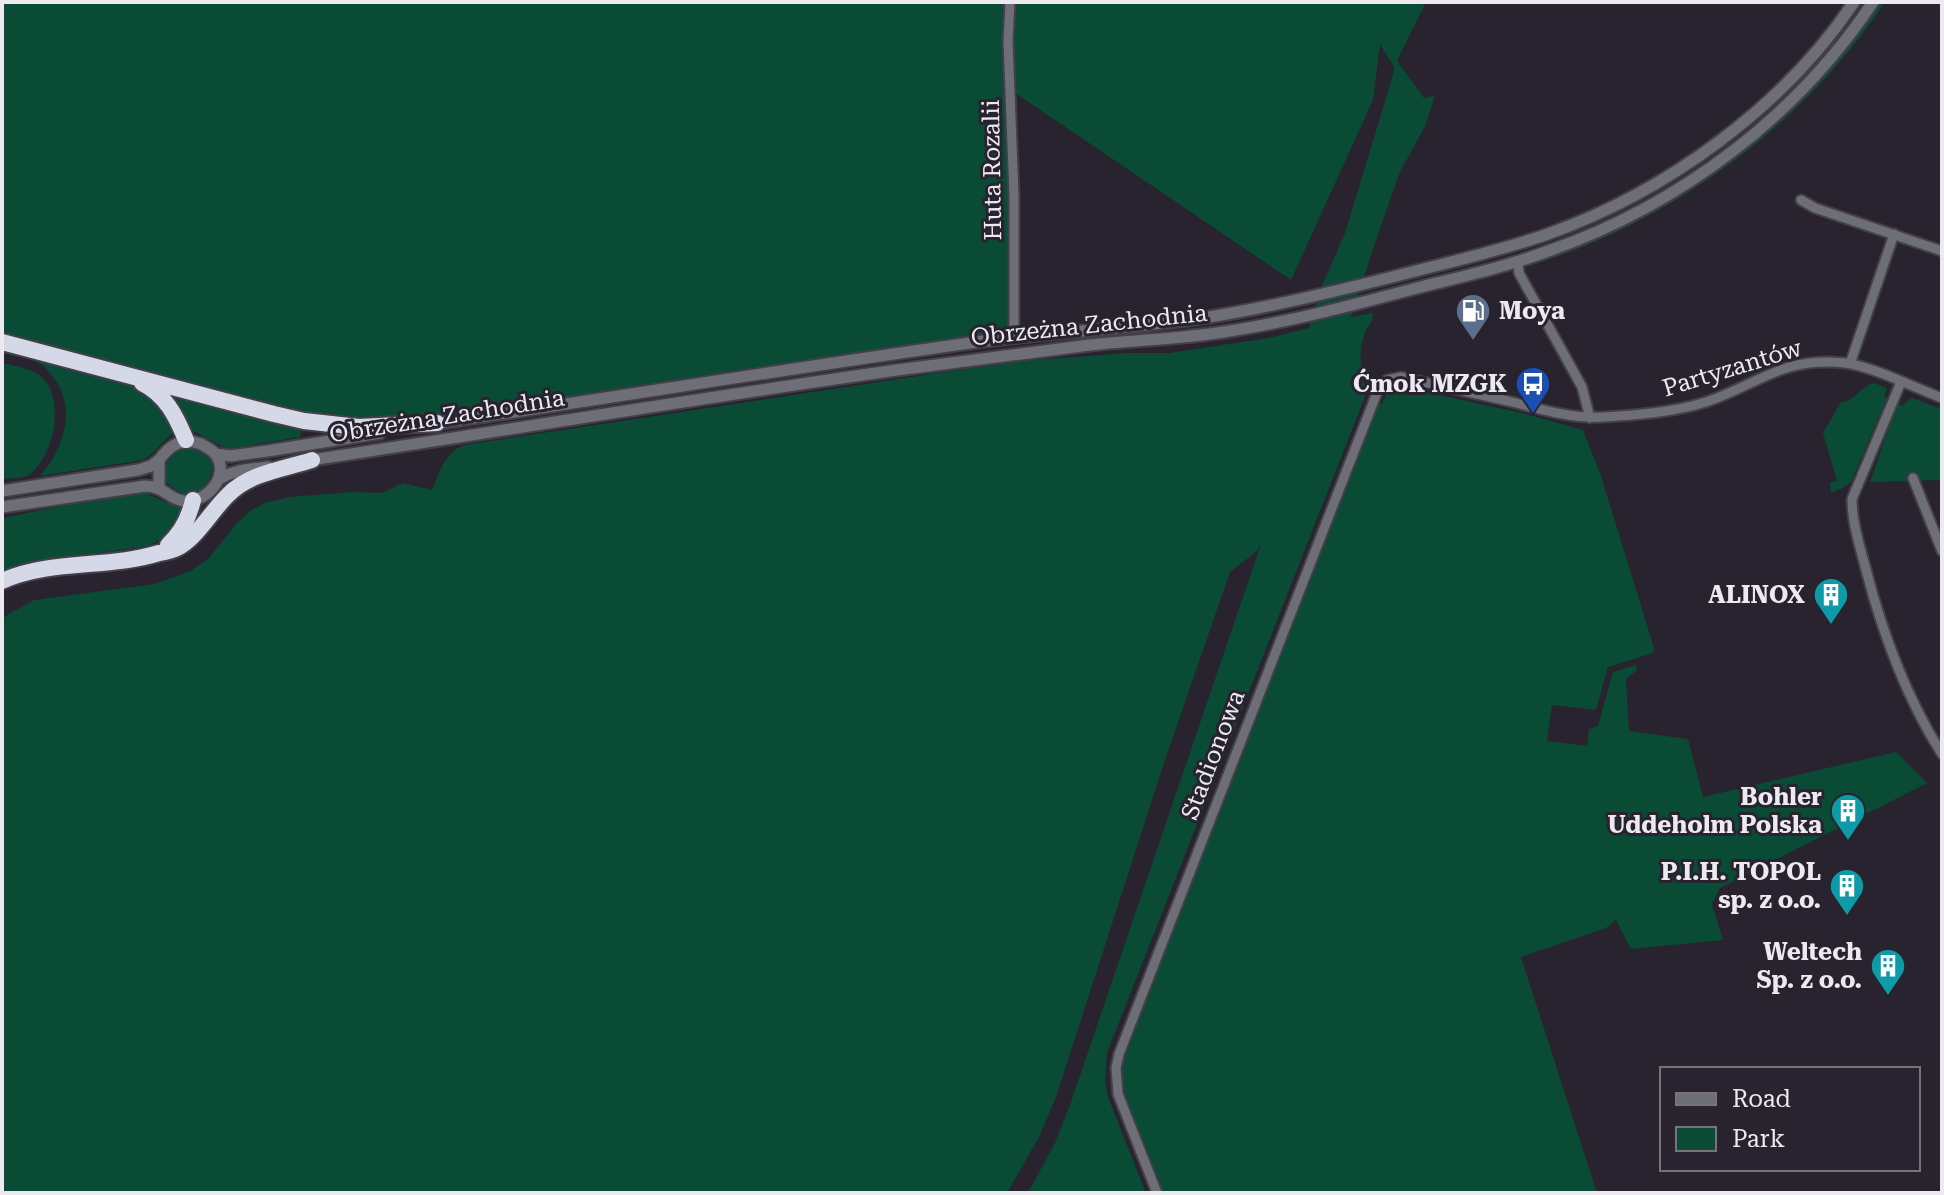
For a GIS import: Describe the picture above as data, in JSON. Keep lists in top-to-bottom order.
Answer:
{
  "streets": {
    "street": [
      "Huta Rozalii",
      "Obrzeżna Zachodnia",
      "Partyzantów",
      "Stadionowa"
    ]
  },
  "crossings": [
    ["Huta Rozalii", "Obrzeżna Zachodnia"],
    ["Partyzantów", "Stadionowa"]
  ],
  "places": {
    "fuel station": ["Moya"],
    "bus stop": ["Ćmok MZGK"],
    "building": [
      "ALINOX",
      "Bohler Uddeholm Polska",
      "P.I.H. TOPOL sp. z o.o.",
      "Weltech Sp. z o.o."
    ]
  },
  "legend": ["Road", "Park"]
}
